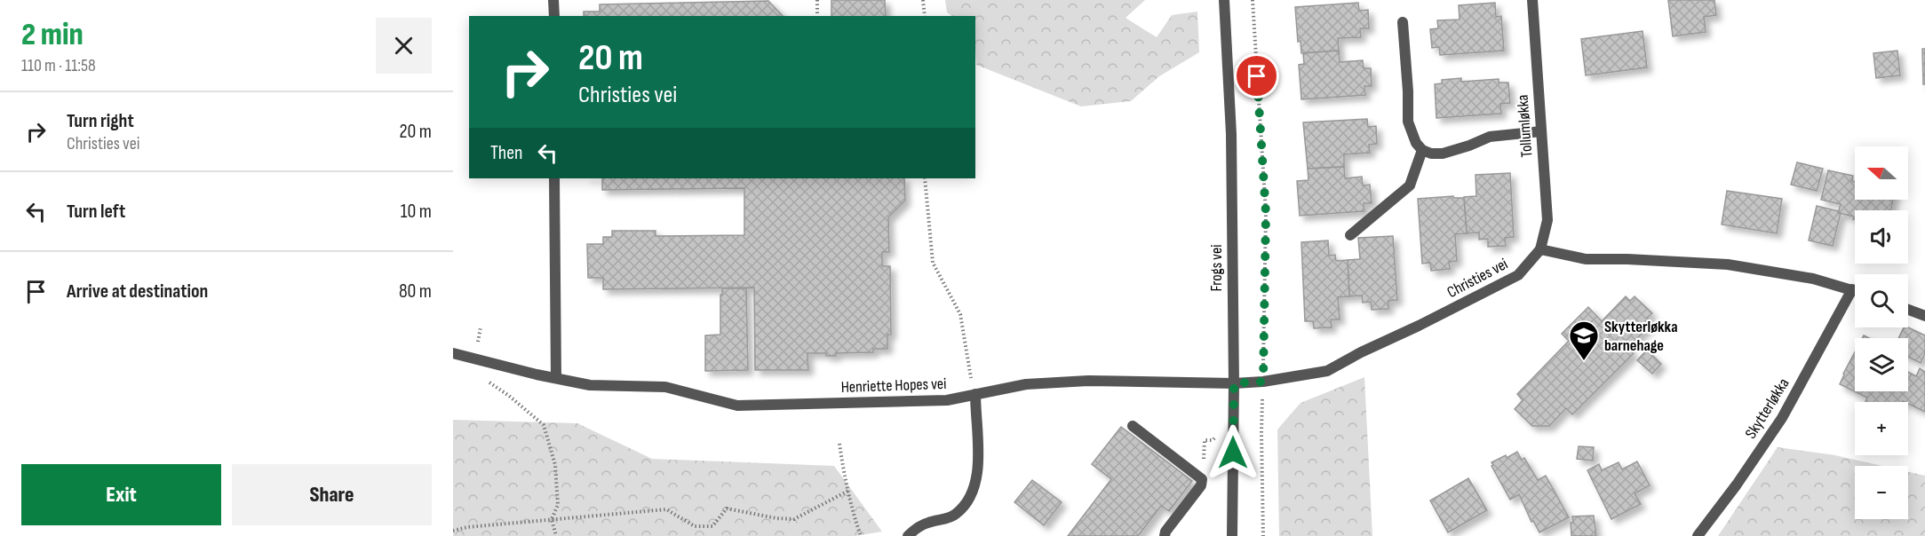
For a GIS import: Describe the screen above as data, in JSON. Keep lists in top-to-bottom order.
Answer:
{
  "streets": {
    "street": [
      "Tollumløkka",
      "Frogs vei",
      "Christies vei",
      "Henriette Hopes vei",
      "Skytterløkka"
    ]
  },
  "crossings": [
    ["Tollumløkka", "Christies vei"],
    ["Frogs vei", "Christies vei"],
    ["Frogs vei", "Henriette Hopes vei"],
    ["Christies vei", "Henriette Hopes vei"]
  ],
  "places": {
    "school or university": ["Skytterløkka barnehage"]
  },
  "north": "left",
  "page": {
    "heading": ["2 min", "110 m · 11:58"],
    "turn": ["20 m", "Christies vei"],
    "list": [
      {
        "name": "Turn right",
        "note": "Christies vei",
        "value": "20 m"
      },
      {
        "name": "Turn left",
        "value": "10 m"
      },
      {
        "name": "Arrive at destination",
        "value": "80 m"
      }
    ],
    "then": "Then",
    "map_buttons": ["+", "−"],
    "buttons": ["Exit", "Share"]
  }
}
